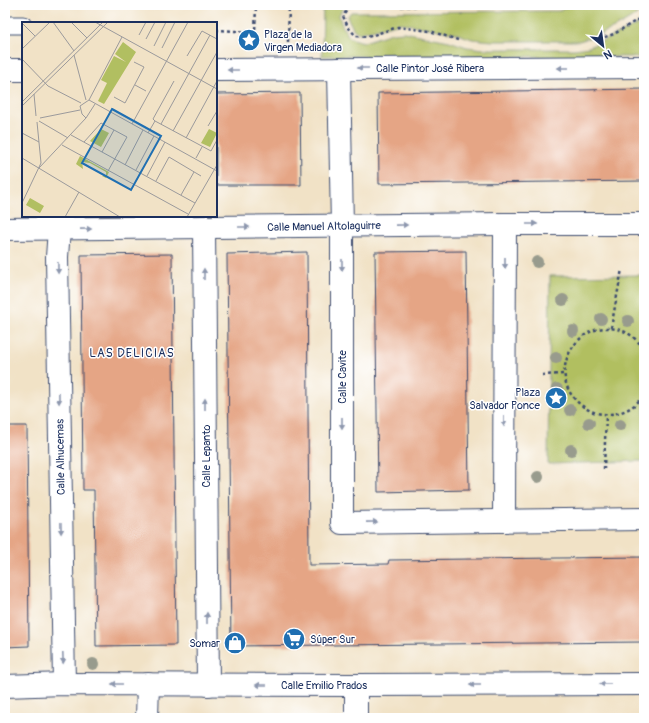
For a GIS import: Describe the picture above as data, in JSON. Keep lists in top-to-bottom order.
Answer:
{
  "streets": {
    "street": [
      "Calle Pintor José Ribera",
      "Calle Manuel Altolaguirre",
      "Calle Cavite",
      "Calle Lepanto",
      "Calle Alhucemas",
      "Calle Emilio Prados"
    ]
  },
  "crossings": [
    ["Calle Pintor José Ribera", "Calle Cavite"],
    ["Calle Manuel Altolaguirre", "Calle Cavite"],
    ["Calle Manuel Altolaguirre", "Calle Lepanto"],
    ["Calle Manuel Altolaguirre", "Calle Alhucemas"],
    ["Calle Lepanto", "Calle Emilio Prados"],
    ["Calle Alhucemas", "Calle Emilio Prados"]
  ],
  "one_way": [
    "Calle Pintor José Ribera",
    "Calle Manuel Altolaguirre",
    "Calle Lepanto",
    "Calle Alhucemas",
    "Calle Emilio Prados"
  ],
  "districts": ["LAS DELICIAS"],
  "places": {
    "place": ["Plaza de la Virgen Mediadora", "Plaza Salvador Ponce"],
    "supermarket": ["Súper Sur"],
    "shop": ["Somar"]
  },
  "north": "bottom right"
}
